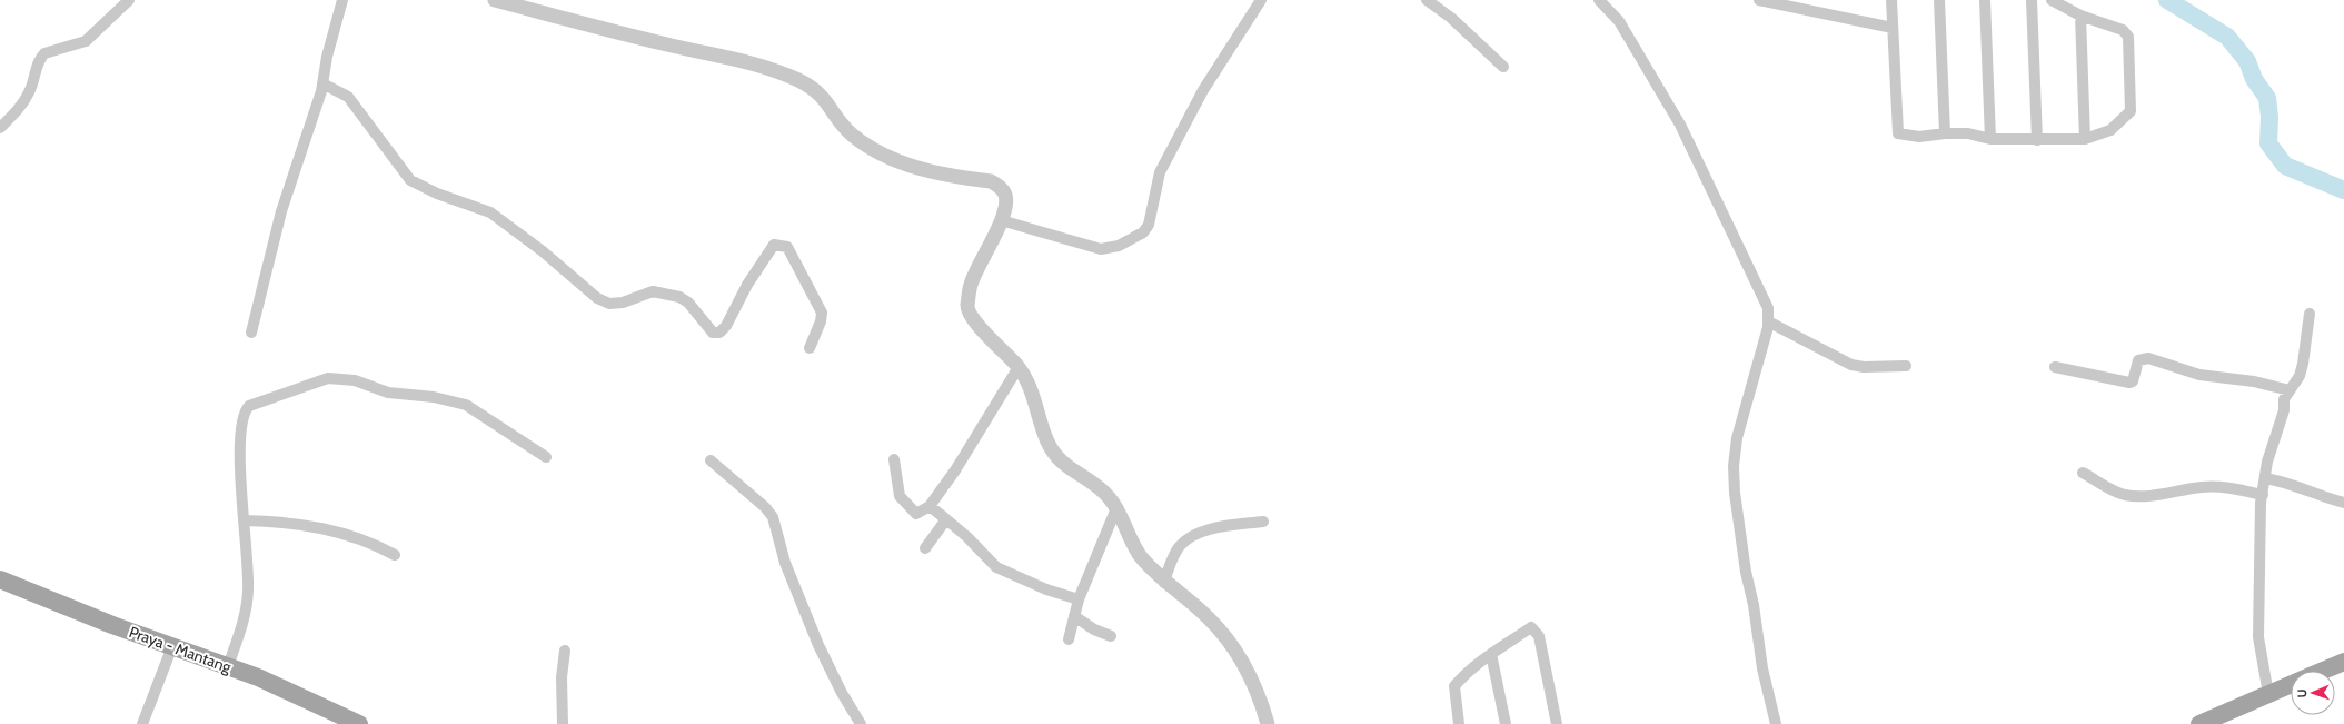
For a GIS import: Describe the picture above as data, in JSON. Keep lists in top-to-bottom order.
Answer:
{
  "streets": {
    "main road": ["Praya - Mantang"]
  },
  "north": "left"
}
